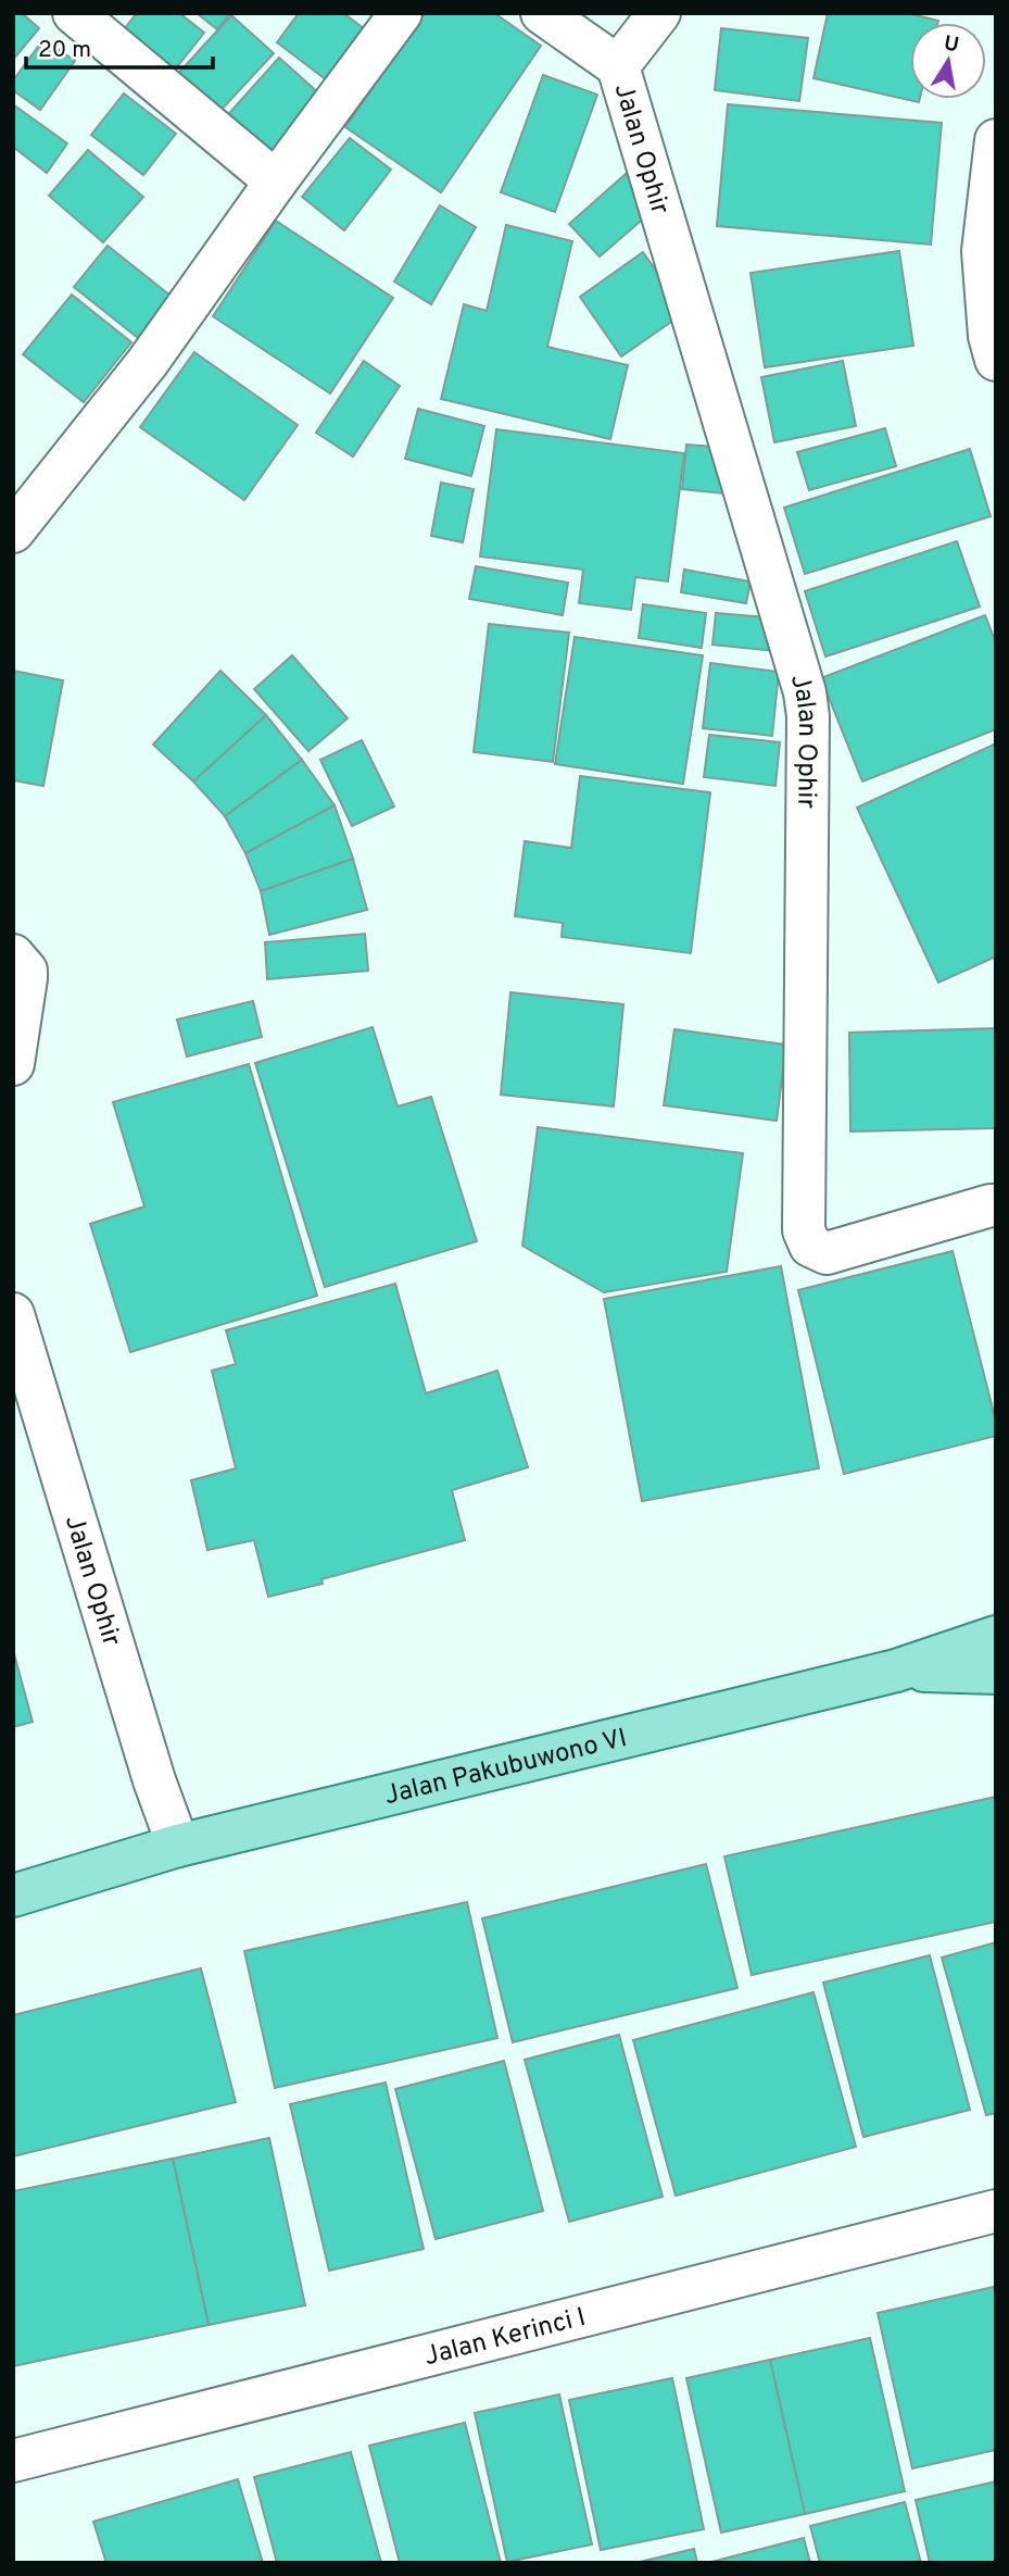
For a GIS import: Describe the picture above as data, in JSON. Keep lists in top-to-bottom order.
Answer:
{
  "streets": {
    "main road": ["Jalan Pakubuwono VI"],
    "street": ["Jalan Ophir", "Jalan Kerinci I"]
  },
  "crossings": [
    ["Jalan Ophir", "Jalan Pakubuwono VI"]
  ],
  "scale_bar": "20 m",
  "north": "top"
}
